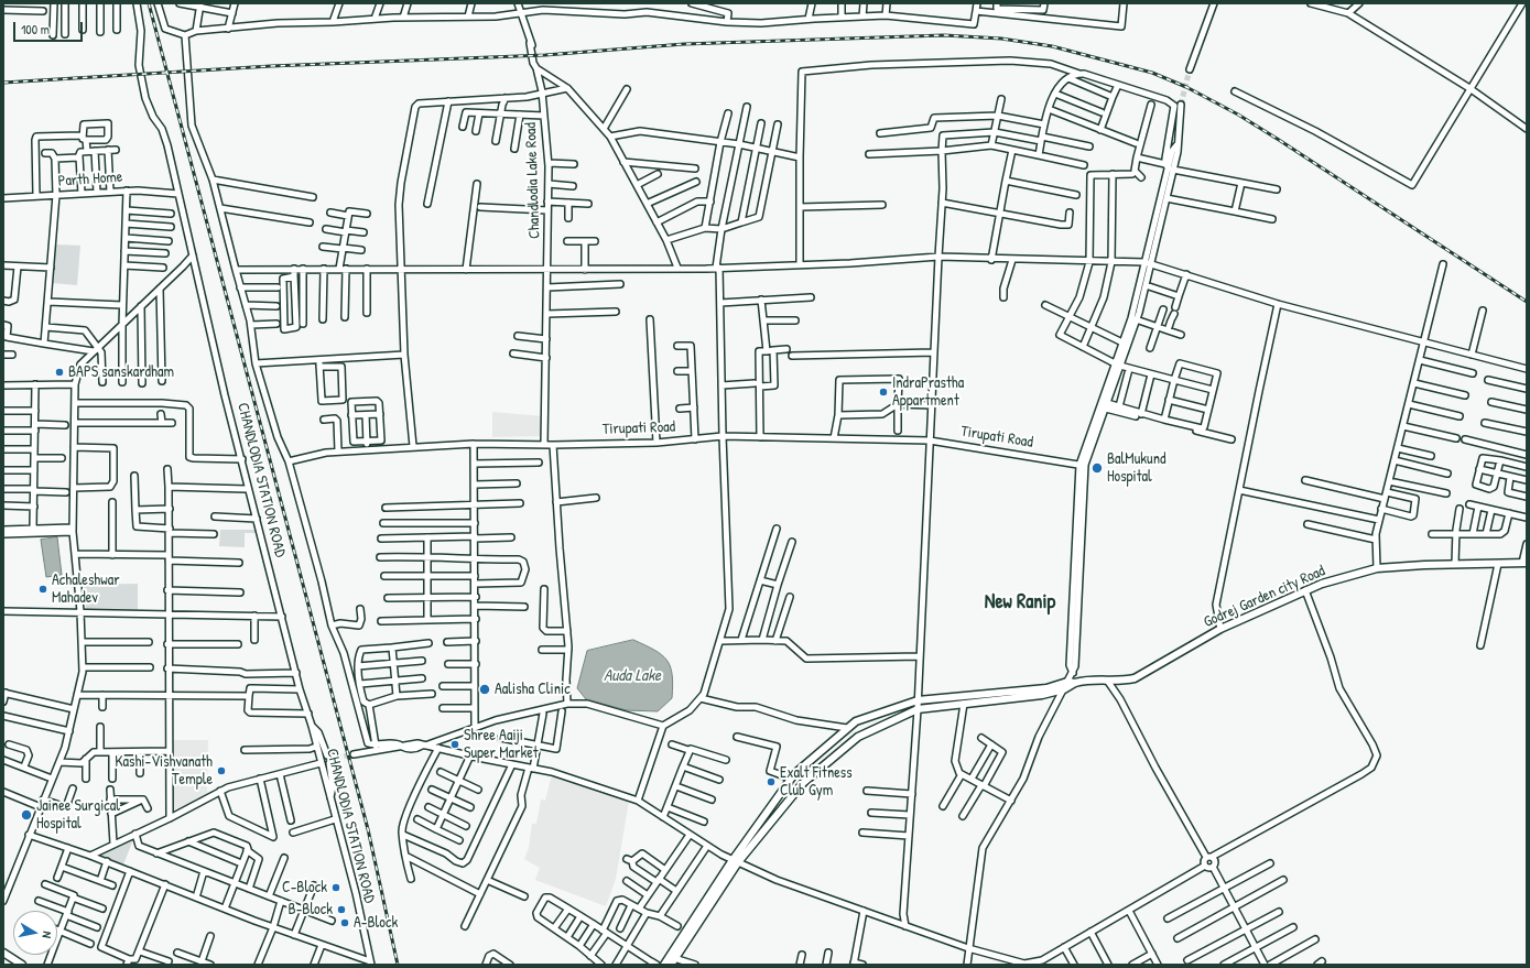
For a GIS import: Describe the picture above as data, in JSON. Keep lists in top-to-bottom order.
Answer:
{
  "streets": {
    "main road": ["Godrej Garden city Road"],
    "street": [
      "Parth Home",
      "Chandlodia Lake Road",
      "Tirupati Road",
      "CHANDLODIA STATION ROAD"
    ]
  },
  "crossings": [
    ["Parth Home", "CHANDLODIA STATION ROAD"],
    ["Chandlodia Lake Road", "Tirupati Road"]
  ],
  "districts": ["New Ranip"],
  "water": ["Auda Lake"],
  "places": [
    "BAPS sanskardham",
    "IndraPrastha Appartment",
    "BalMukund Hospital",
    "Achaleshwar Mahadev",
    "Aalisha Clinic",
    "Shree Aaiji Super Market",
    "Kashi-Vishvanath Temple",
    "Exalt Fitness Club Gym",
    "Jainee Surgical Hospital",
    "C-Block",
    "B-Block",
    "A-Block"
  ],
  "scale_bar": "100 m",
  "north": "right"
}
